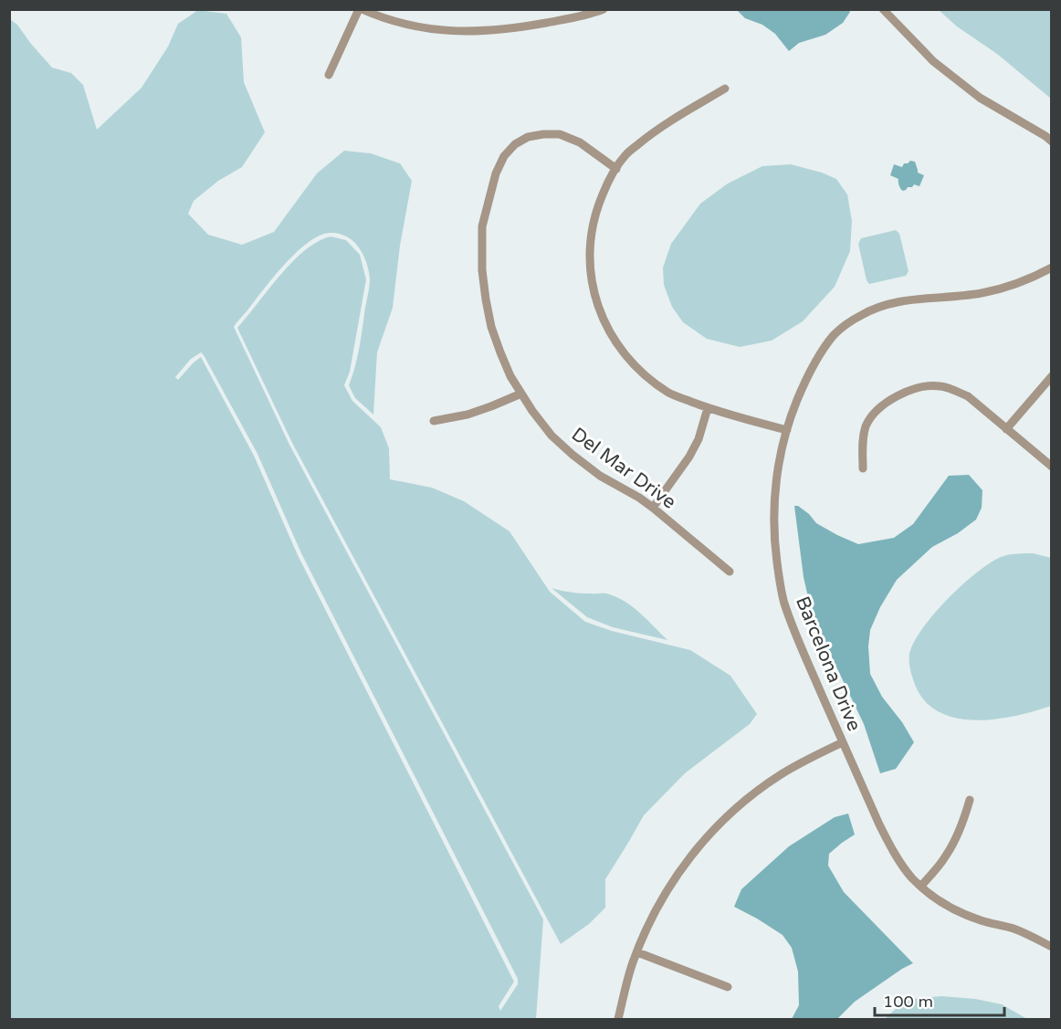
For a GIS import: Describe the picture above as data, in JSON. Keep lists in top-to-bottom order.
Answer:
{
  "streets": {
    "street": ["Del Mar Drive", "Barcelona Drive"]
  },
  "scale_bar": "100 m"
}
